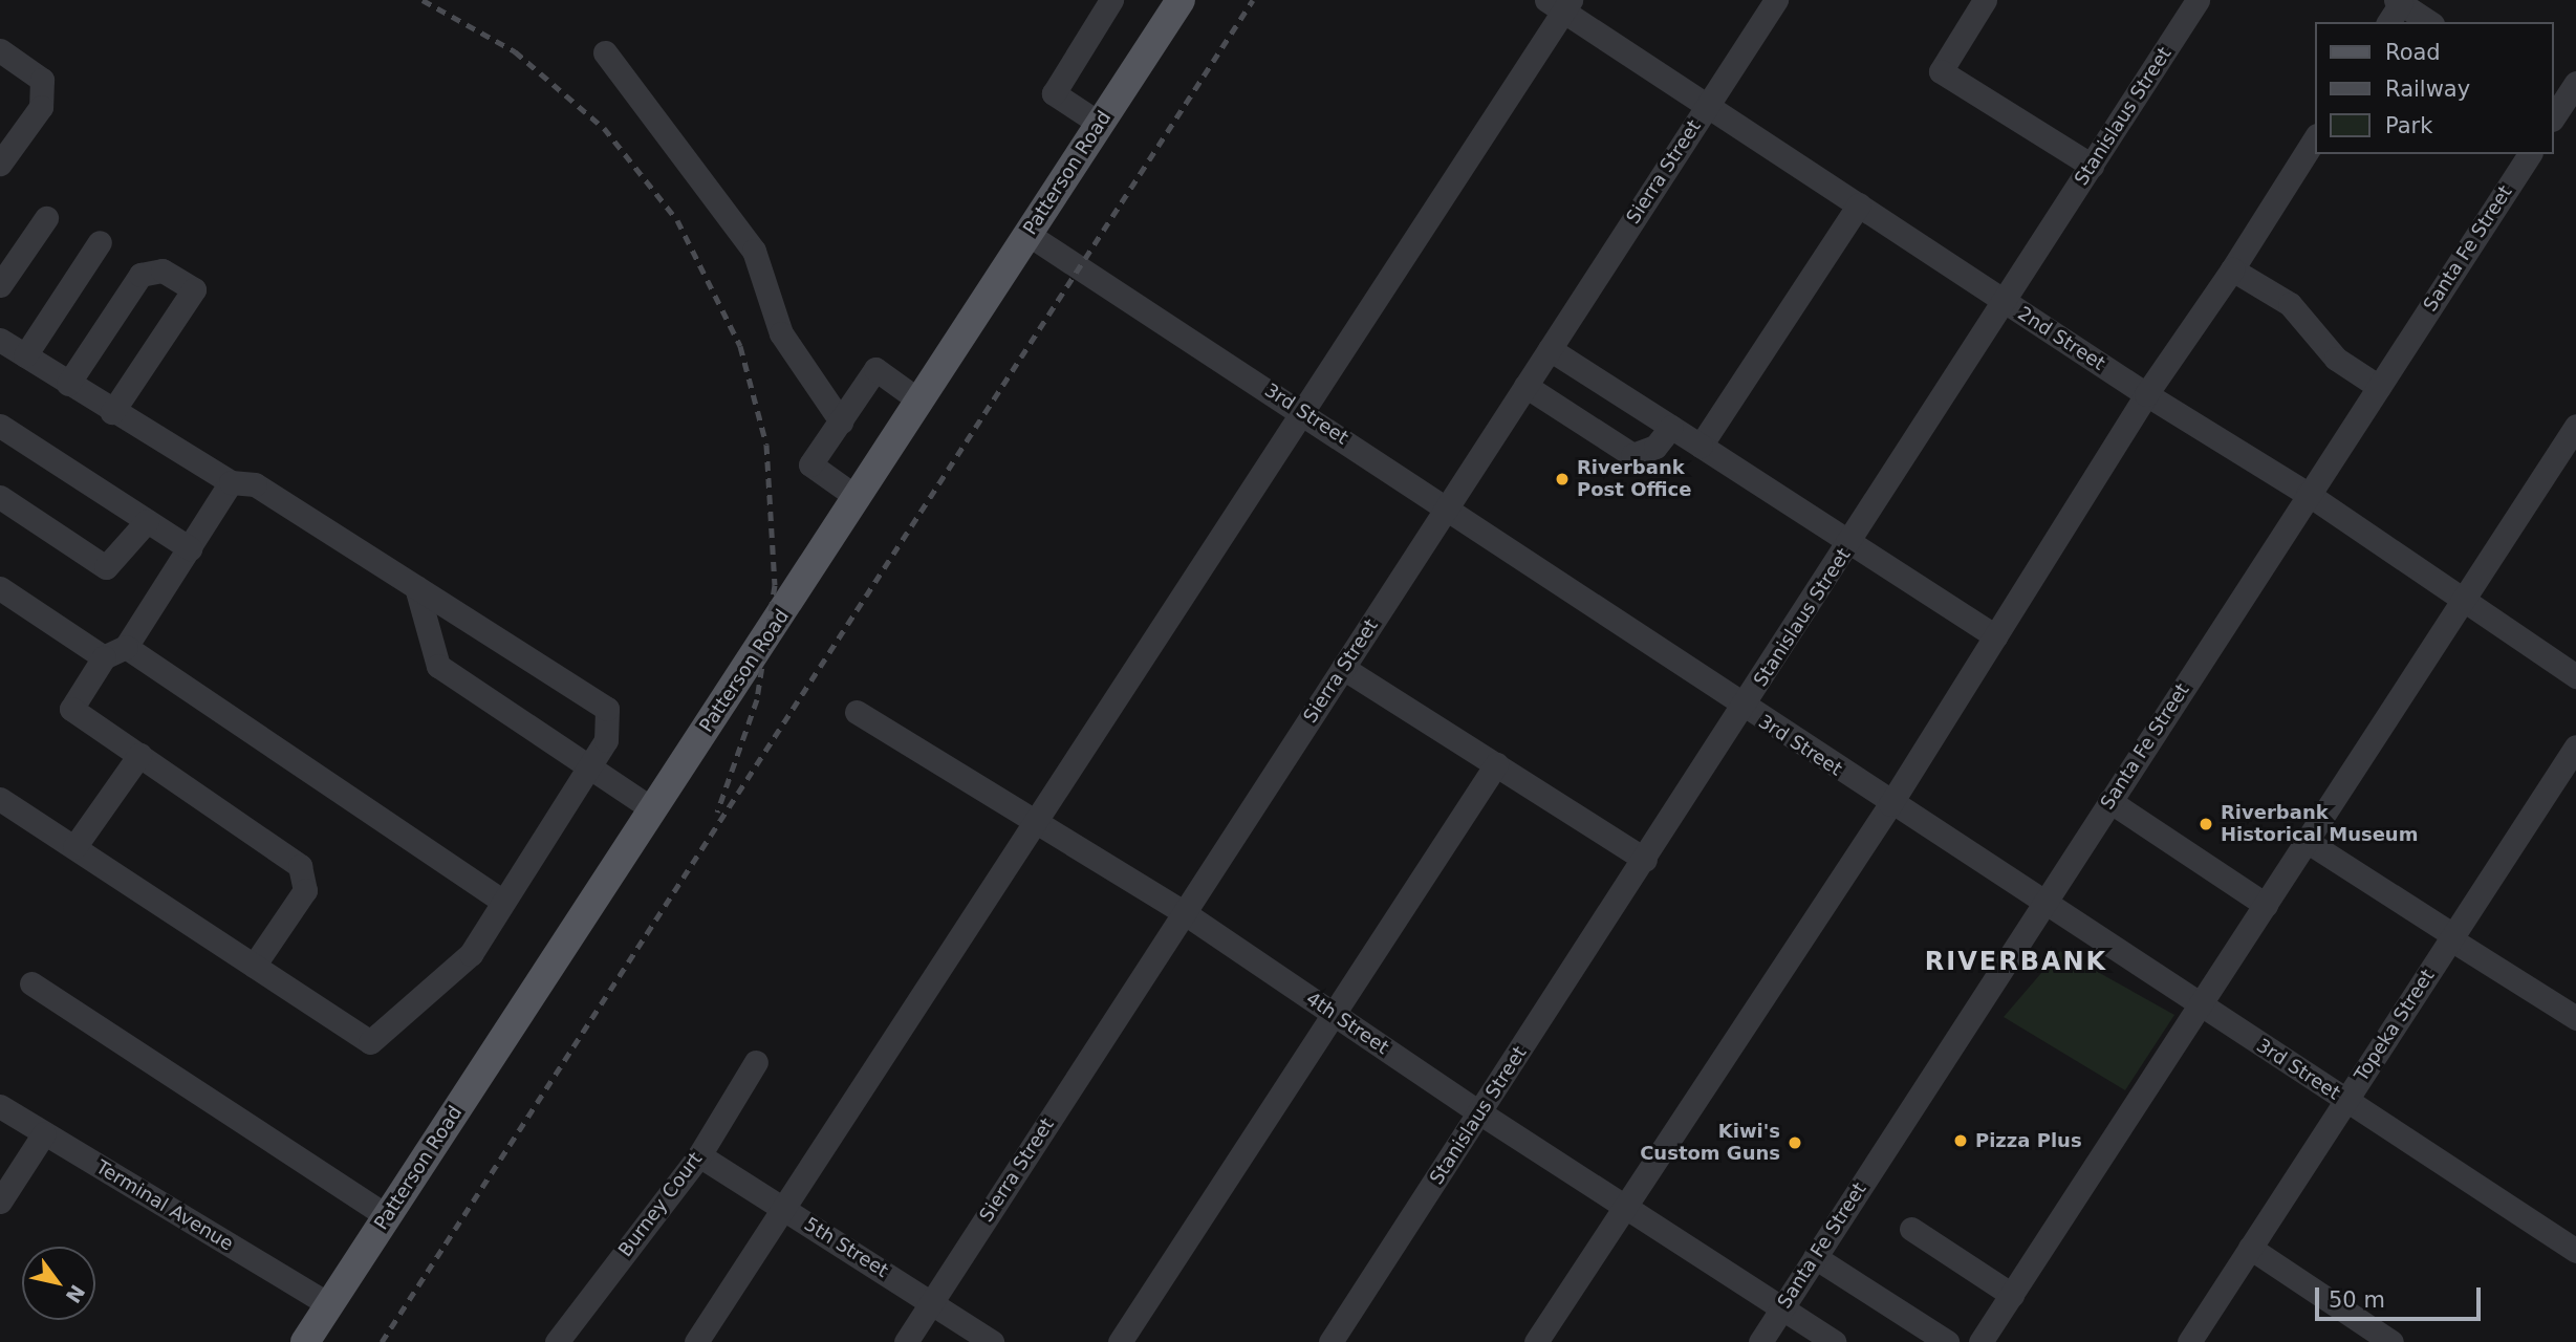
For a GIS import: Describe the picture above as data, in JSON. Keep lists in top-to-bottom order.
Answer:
{
  "streets": {
    "main road": ["Patterson Road"],
    "street": [
      "Stanislaus Street",
      "Sierra Street",
      "Santa Fe Street",
      "2nd Street",
      "3rd Street",
      "4th Street",
      "Topeka Street",
      "Burney Court",
      "Terminal Avenue",
      "5th Street"
    ]
  },
  "crossings": [
    ["Stanislaus Street", "2nd Street"],
    ["Stanislaus Street", "3rd Street"],
    ["Stanislaus Street", "4th Street"],
    ["Sierra Street", "2nd Street"],
    ["Sierra Street", "3rd Street"],
    ["Sierra Street", "4th Street"],
    ["Sierra Street", "5th Street"],
    ["Patterson Road", "3rd Street"],
    ["Patterson Road", "Terminal Avenue"],
    ["Santa Fe Street", "2nd Street"],
    ["Santa Fe Street", "3rd Street"],
    ["Santa Fe Street", "4th Street"],
    ["3rd Street", "Topeka Street"],
    ["Burney Court", "5th Street"]
  ],
  "districts": ["RIVERBANK"],
  "places": [
    "Riverbank Post Office",
    "Riverbank Historical Museum",
    "Pizza Plus",
    "Kiwi's Custom Guns"
  ],
  "legend": ["Road", "Railway", "Park"],
  "scale_bar": "50 m",
  "north": "bottom right"
}
